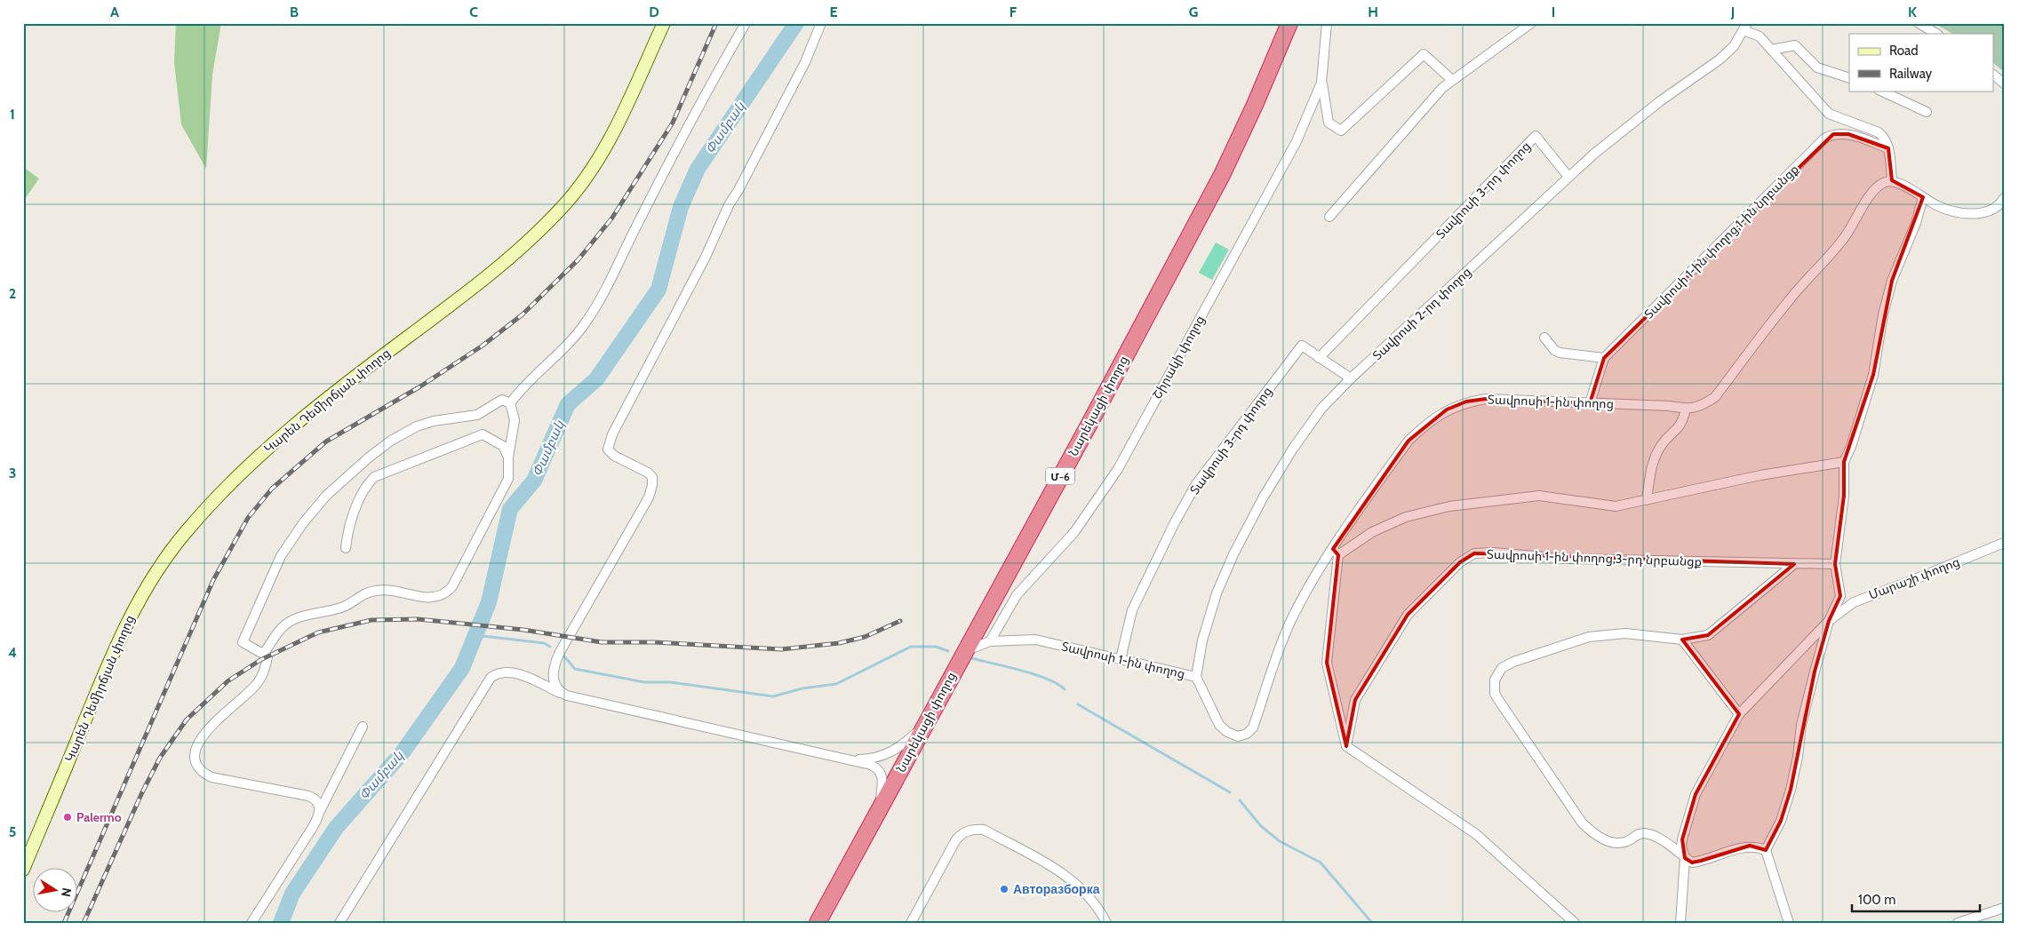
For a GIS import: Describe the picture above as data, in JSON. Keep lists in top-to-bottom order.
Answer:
{
  "streets": {
    "highway": ["Նարեկացի փողոց", "Մ-6"],
    "main road": ["Կարեն Դեմիրճյան փողոց"],
    "street": [
      "Տավրոսի 3-րդ փողոց",
      "Տավրոսի 1-ին փողոց,1-ին նրբանցք",
      "Տավրոսի 2-րդ փողոց",
      "Շիրակի փողոց",
      "Տավրոսի 1-ին փողոց",
      "Տավրոսի 1-ին փողոց,3-րդ նրբանցք",
      "Մարաշի փողոց"
    ]
  },
  "crossings": [
    ["Տավրոսի 3-րդ փողոց", "Տավրոսի 2-րդ փողոց"],
    ["Տավրոսի 3-րդ փողոց", "Տավրոսի 1-ին փողոց"],
    ["Տավրոսի 1-ին փողոց,1-ին նրբանցք", "Տավրոսի 1-ին փողոց"],
    ["Տավրոսի 2-րդ փողոց", "Տավրոսի 1-ին փողոց"],
    ["Շիրակի փողոց", "Տավրոսի 1-ին փողոց"]
  ],
  "water": ["Փամբակ"],
  "places": ["Palermo", "Авторазборка"],
  "legend": ["Road", "Railway"],
  "scale_bar": "100 m",
  "north": "right",
  "grid": {
    "columns": [
      "A",
      "B",
      "C",
      "D",
      "E",
      "F",
      "G",
      "H",
      "I",
      "J",
      "K"
    ],
    "rows": [
      "1",
      "2",
      "3",
      "4",
      "5"
    ]
  }
}
